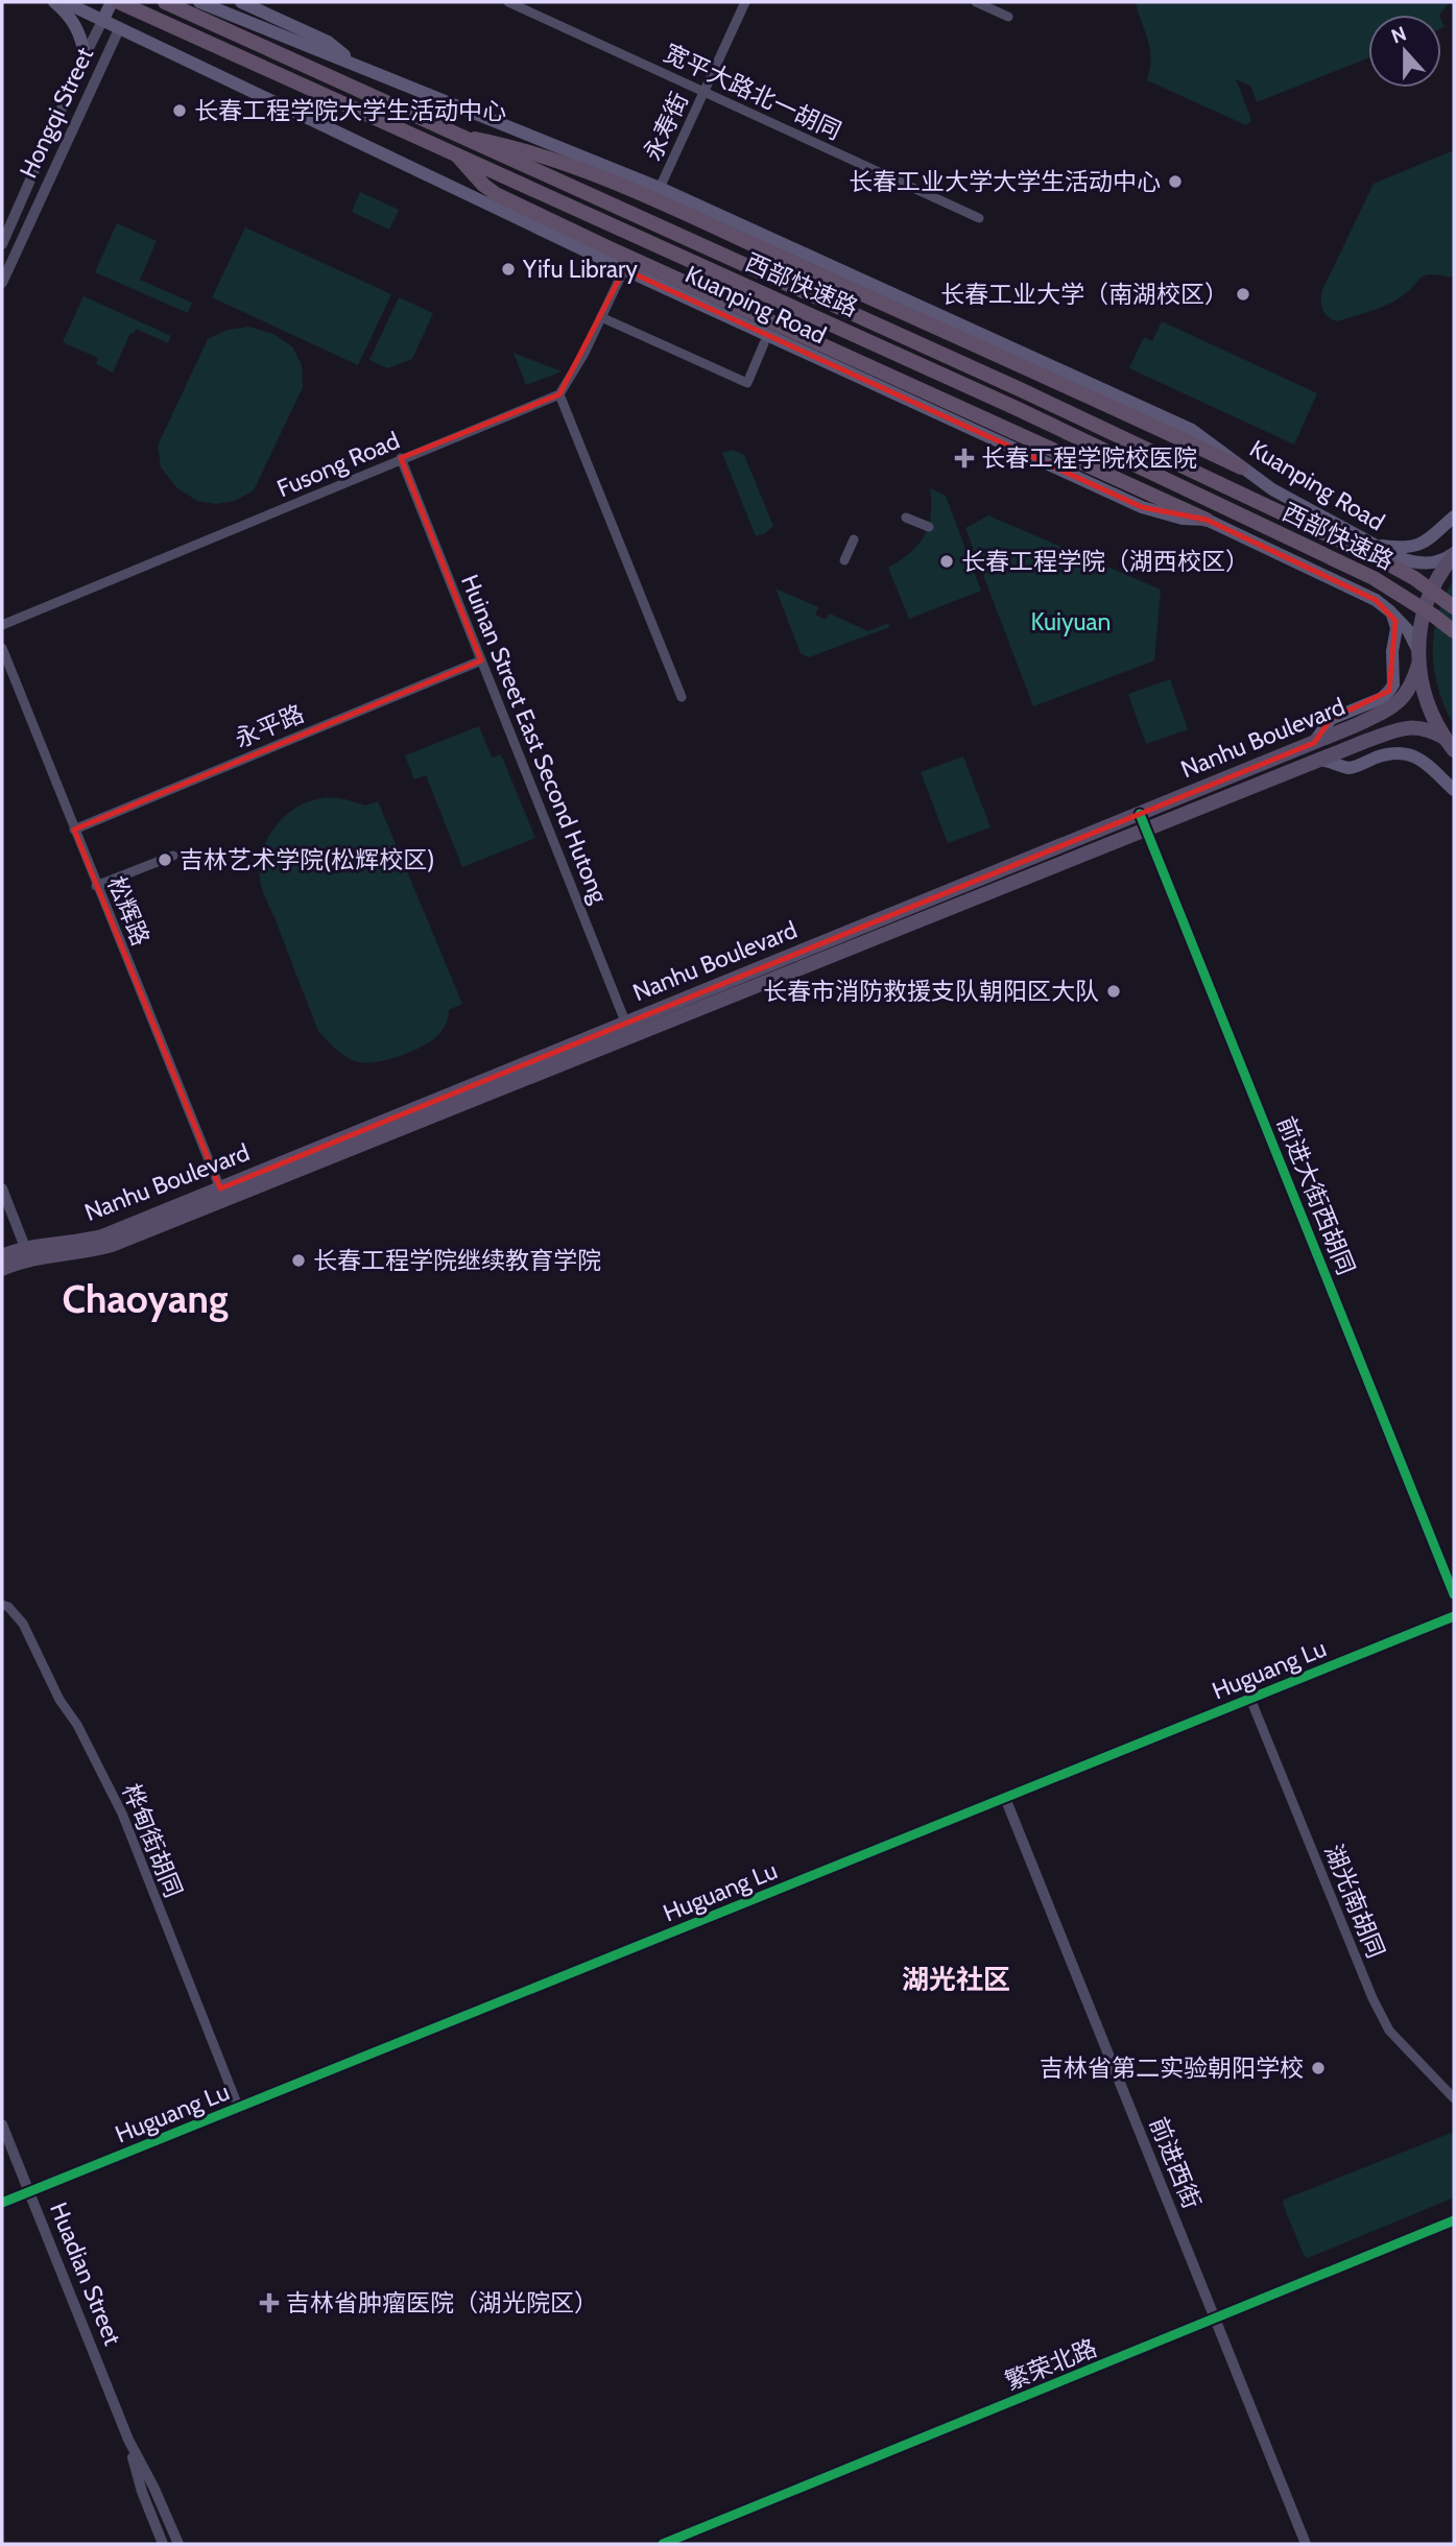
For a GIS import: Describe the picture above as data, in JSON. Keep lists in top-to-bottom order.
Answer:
{
  "streets": {
    "highway": ["西部快速路"],
    "main road": ["Hongqi Street", "Kuanping Road", "Nanhu Boulevard"],
    "street": [
      "宽平大路北一胡同",
      "永寿街",
      "Fusong Road",
      "永平路",
      "Huinan Street East Second Hutong",
      "松辉路",
      "前进大街西胡同",
      "Huguang Lu",
      "桦甸街胡同",
      "湖光南胡同",
      "前进西街",
      "Huadian Street",
      "繁荣北路"
    ]
  },
  "crossings": [
    ["宽平大路北一胡同", "永寿街"],
    ["Hongqi Street", "Kuanping Road"],
    ["永寿街", "Kuanping Road"],
    ["Kuanping Road", "Nanhu Boulevard"],
    ["Fusong Road", "Huinan Street East Second Hutong"],
    ["永平路", "Huinan Street East Second Hutong"],
    ["永平路", "松辉路"],
    ["Nanhu Boulevard", "Huinan Street East Second Hutong"],
    ["Nanhu Boulevard", "松辉路"],
    ["Nanhu Boulevard", "前进大街西胡同"],
    ["Huguang Lu", "桦甸街胡同"],
    ["Huguang Lu", "湖光南胡同"],
    ["Huguang Lu", "前进西街"],
    ["Huguang Lu", "Huadian Street"],
    ["前进西街", "繁荣北路"]
  ],
  "districts": ["Chaoyang", "湖光社区"],
  "parks": ["Kuiyuan"],
  "places": {
    "other": [
      "长春工程学院大学生活动中心",
      "长春工业大学大学生活动中心",
      "Yifu Library",
      "长春工业大学（南湖校区）",
      "长春工程学院（湖西校区）",
      "吉林艺术学院(松辉校区)",
      "长春市消防救援支队朝阳区大队",
      "长春工程学院继续教育学院",
      "吉林省第二实验朝阳学校"
    ],
    "health": ["长春工程学院校医院", "吉林省肿瘤医院（湖光院区）"]
  },
  "north": "top"
}
